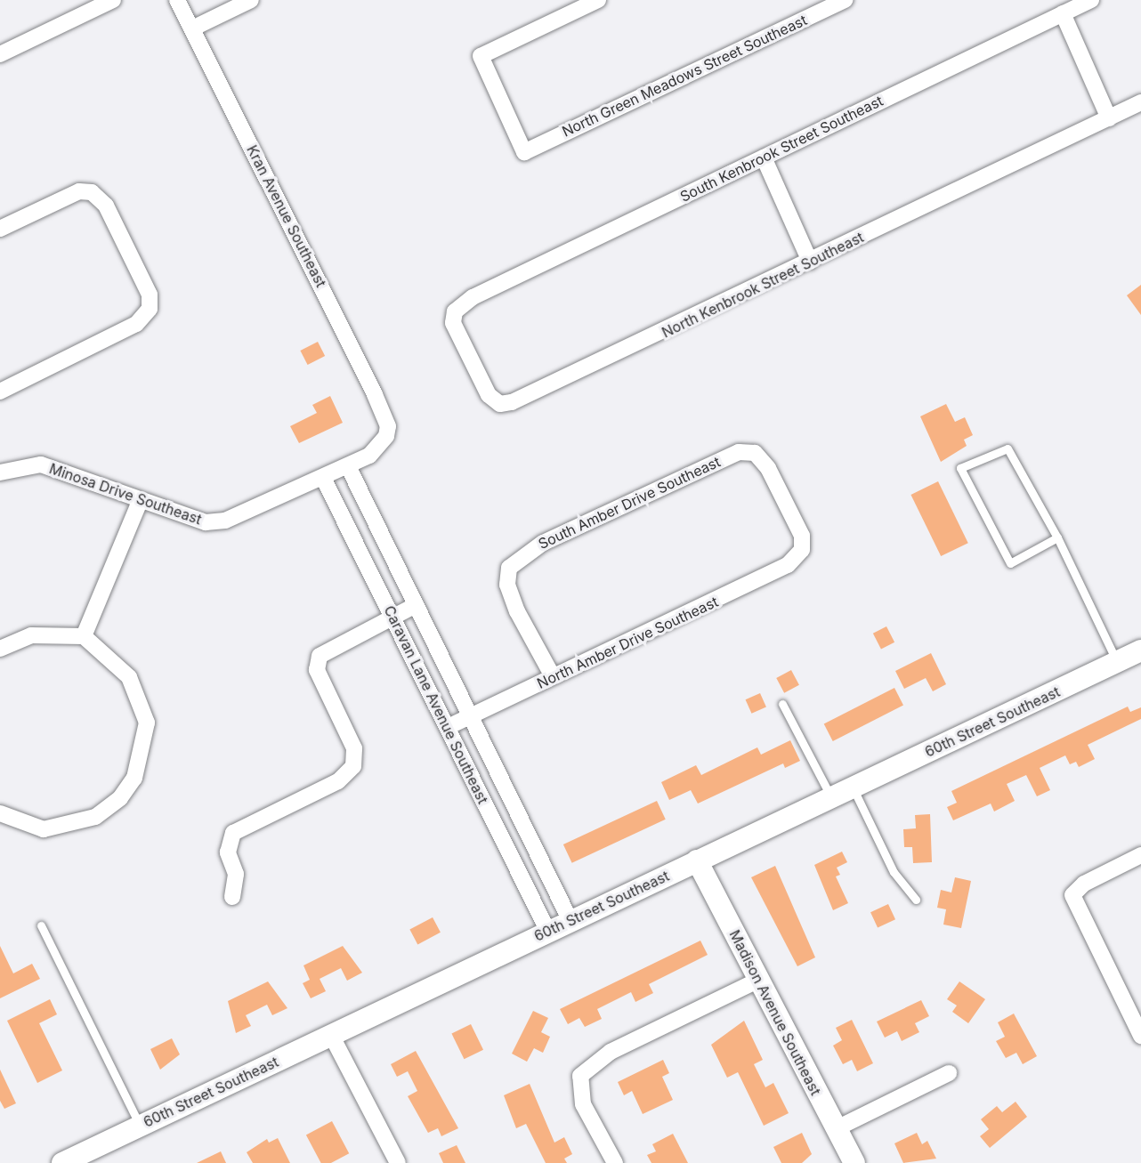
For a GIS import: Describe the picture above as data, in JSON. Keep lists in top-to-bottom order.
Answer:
{
  "streets": {
    "main road": ["60th Street Southeast", "Madison Avenue Southeast"],
    "street": [
      "North Green Meadows Street Southeast",
      "South Kenbrook Street Southeast",
      "Kran Avenue Southeast",
      "North Kenbrook Street Southeast",
      "Minosa Drive Southeast",
      "South Amber Drive Southeast",
      "North Amber Drive Southeast",
      "Caravan Lane Avenue Southeast"
    ]
  },
  "crossings": [
    ["South Kenbrook Street Southeast", "North Kenbrook Street Southeast"],
    ["Kran Avenue Southeast", "Minosa Drive Southeast"],
    ["Minosa Drive Southeast", "Caravan Lane Avenue Southeast"],
    ["South Amber Drive Southeast", "North Amber Drive Southeast"],
    ["North Amber Drive Southeast", "Caravan Lane Avenue Southeast"],
    ["Caravan Lane Avenue Southeast", "60th Street Southeast"],
    ["60th Street Southeast", "Madison Avenue Southeast"]
  ]
}
